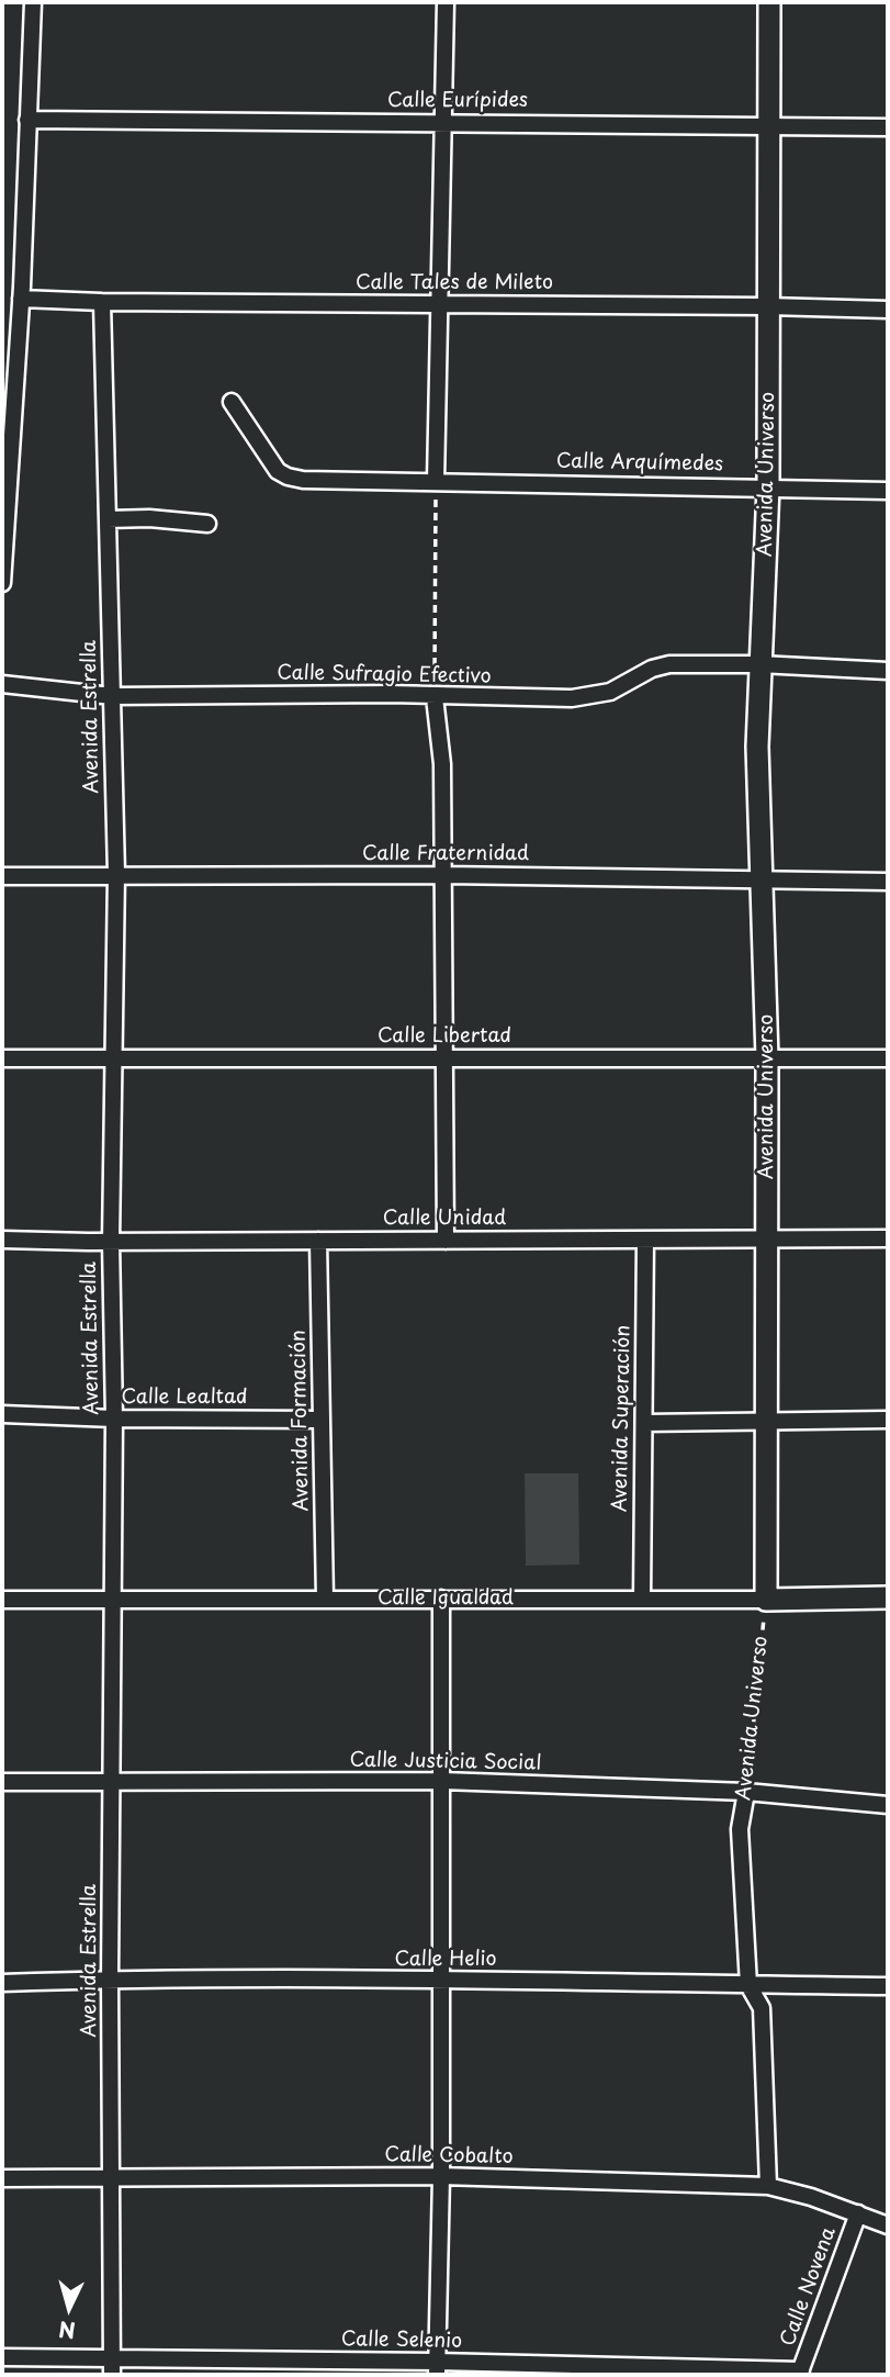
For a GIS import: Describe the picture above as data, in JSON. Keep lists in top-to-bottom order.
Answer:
{
  "streets": {
    "street": [
      "Calle Eurípides",
      "Calle Tales de Mileto",
      "Calle Arquímedes",
      "Avenida Universo",
      "Calle Sufragio Efectivo",
      "Avenida Estrella",
      "Calle Fraternidad",
      "Calle Libertad",
      "Calle Unidad",
      "Calle Lealtad",
      "Avenida Superación",
      "Avenida Formación",
      "Calle Igualdad",
      "Calle Justicia Social",
      "Calle Helio",
      "Calle Cobalto",
      "Calle Novena",
      "Calle Selenio"
    ]
  },
  "crossings": [
    ["Calle Eurípides", "Avenida Universo"],
    ["Calle Tales de Mileto", "Avenida Universo"],
    ["Calle Tales de Mileto", "Avenida Estrella"],
    ["Calle Arquímedes", "Avenida Universo"],
    ["Avenida Universo", "Calle Sufragio Efectivo"],
    ["Avenida Universo", "Calle Fraternidad"],
    ["Avenida Universo", "Calle Libertad"],
    ["Avenida Universo", "Calle Unidad"],
    ["Avenida Universo", "Calle Igualdad"],
    ["Avenida Universo", "Calle Justicia Social"],
    ["Avenida Universo", "Calle Helio"],
    ["Avenida Universo", "Calle Cobalto"],
    ["Calle Sufragio Efectivo", "Avenida Estrella"],
    ["Avenida Estrella", "Calle Fraternidad"],
    ["Avenida Estrella", "Calle Libertad"],
    ["Avenida Estrella", "Calle Unidad"],
    ["Avenida Estrella", "Calle Lealtad"],
    ["Avenida Estrella", "Calle Igualdad"],
    ["Avenida Estrella", "Calle Justicia Social"],
    ["Avenida Estrella", "Calle Helio"],
    ["Avenida Estrella", "Calle Cobalto"],
    ["Avenida Estrella", "Calle Selenio"],
    ["Calle Unidad", "Avenida Superación"],
    ["Calle Unidad", "Avenida Formación"],
    ["Calle Lealtad", "Avenida Formación"],
    ["Avenida Superación", "Calle Igualdad"],
    ["Avenida Formación", "Calle Igualdad"],
    ["Calle Cobalto", "Calle Novena"],
    ["Calle Novena", "Calle Selenio"]
  ],
  "north": "bottom"
}
